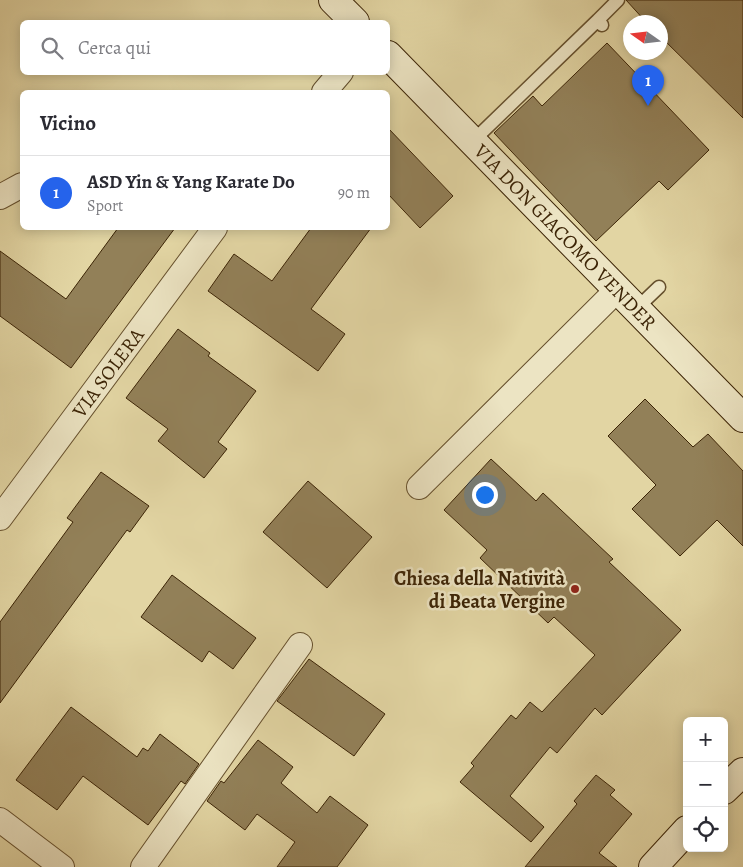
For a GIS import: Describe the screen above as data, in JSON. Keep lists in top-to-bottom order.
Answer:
{
  "streets": {
    "street": ["VIA DON GIACOMO VENDER", "VIA SOLERA"]
  },
  "places": ["Chiesa della Natività di Beata Vergine"],
  "north": "left",
  "page": {
    "search": "Cerca qui",
    "pins": "1",
    "heading": "Vicino",
    "list": [
      {
        "mark": "1",
        "name": "ASD Yin & Yang Karate Do",
        "note": "Sport",
        "value": "90 m"
      }
    ],
    "map_buttons": ["+", "−"]
  }
}
